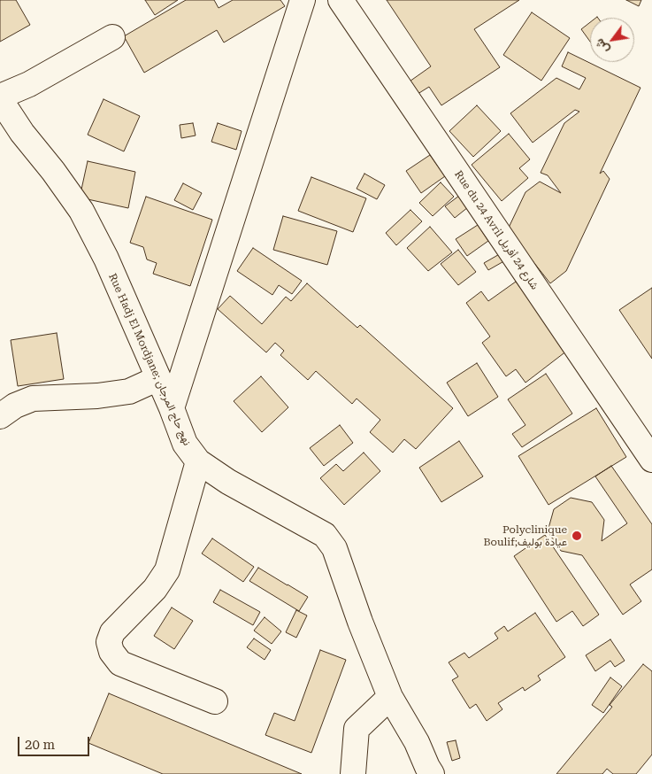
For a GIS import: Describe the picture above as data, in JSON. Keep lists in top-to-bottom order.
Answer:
{
  "streets": {
    "street": ["Rue du 24 Avril شارع 24 أفريل", "Rue Hadj El Mordjane; نهج حاج المرجان"]
  },
  "places": ["Polyclinique Boulif;عيادة بوليف"],
  "scale_bar": "20 m",
  "north": "bottom left"
}
